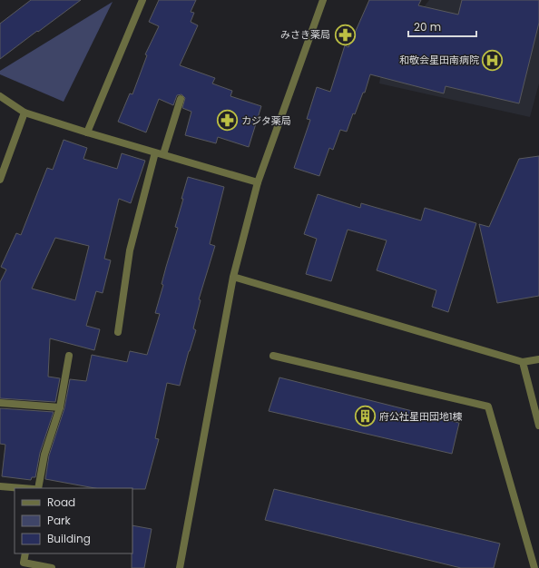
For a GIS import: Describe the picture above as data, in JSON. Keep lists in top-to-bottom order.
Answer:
{
  "places": {
    "pharmacy": ["みさき薬局", "カジタ薬局"],
    "hospital": ["和敬会星田南病院"],
    "building": ["府公社星田団地1棟"]
  },
  "legend": ["Road", "Park", "Building"],
  "scale_bar": "20 m"
}
